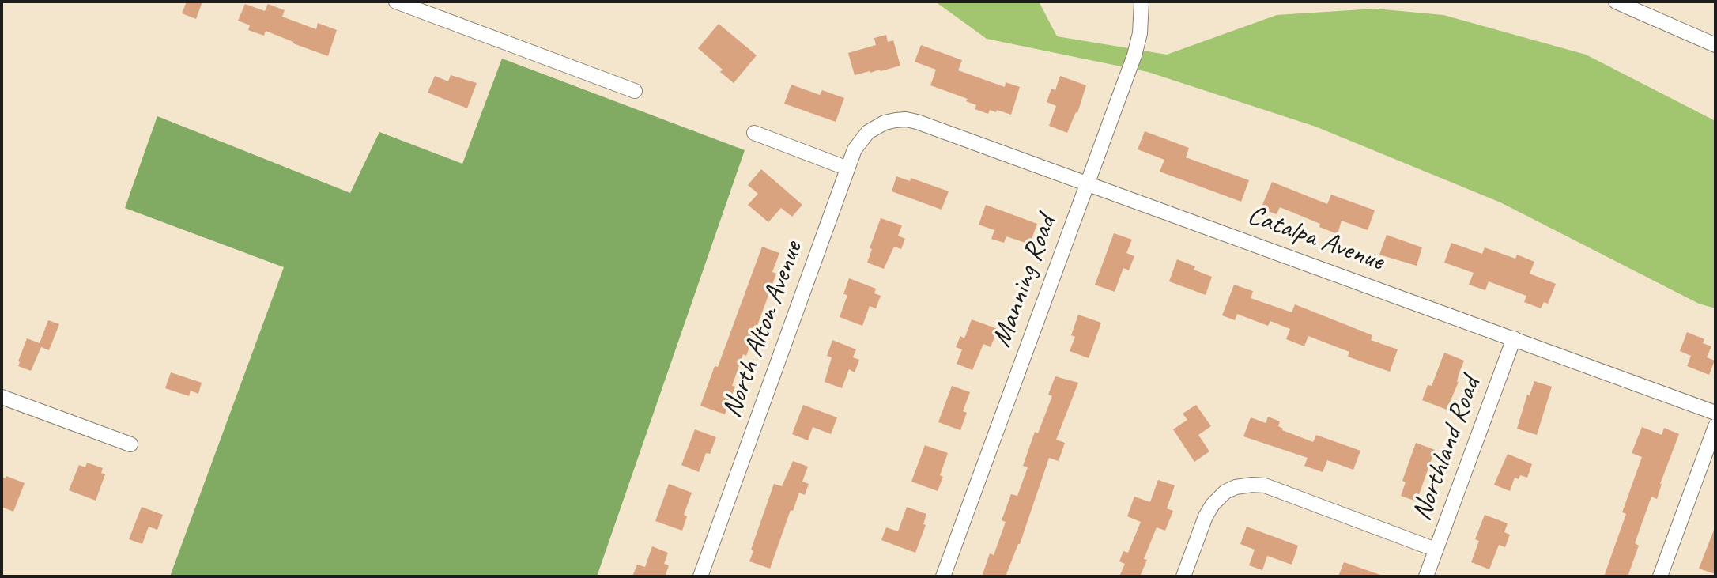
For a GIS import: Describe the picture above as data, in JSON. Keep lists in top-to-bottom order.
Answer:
{
  "streets": {
    "street": [
      "Catalpa Avenue",
      "Manning Road",
      "North Alton Avenue",
      "Northland Road"
    ]
  },
  "crossings": [
    ["Catalpa Avenue", "Manning Road"],
    ["Catalpa Avenue", "North Alton Avenue"],
    ["Catalpa Avenue", "Northland Road"]
  ]
}
